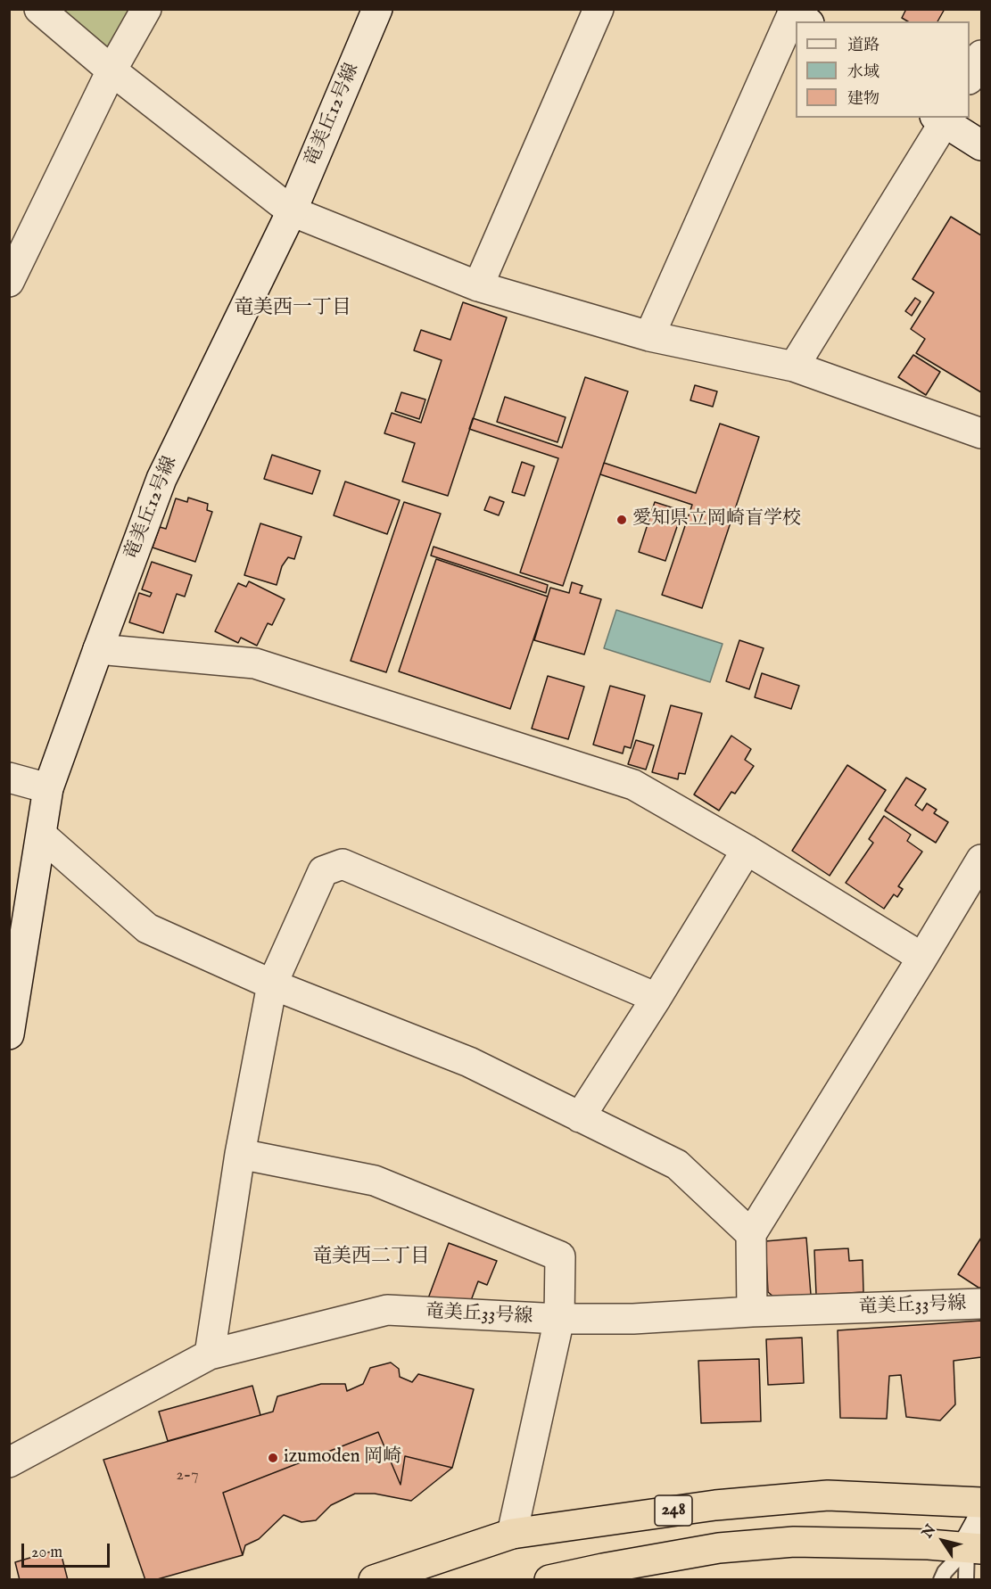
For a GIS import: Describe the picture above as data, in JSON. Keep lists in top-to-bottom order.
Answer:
{
  "streets": {
    "highway": ["248"],
    "street": ["竜美丘12号線", "竜美丘33号線"]
  },
  "districts": ["竜美西一丁目", "竜美西二丁目"],
  "places": ["愛知県立岡崎盲学校", "izumoden 岡崎"],
  "house_numbers": ["2-7"],
  "legend": ["道路", "水域", "建物"],
  "scale_bar": "20 m",
  "north": "top left"
}
